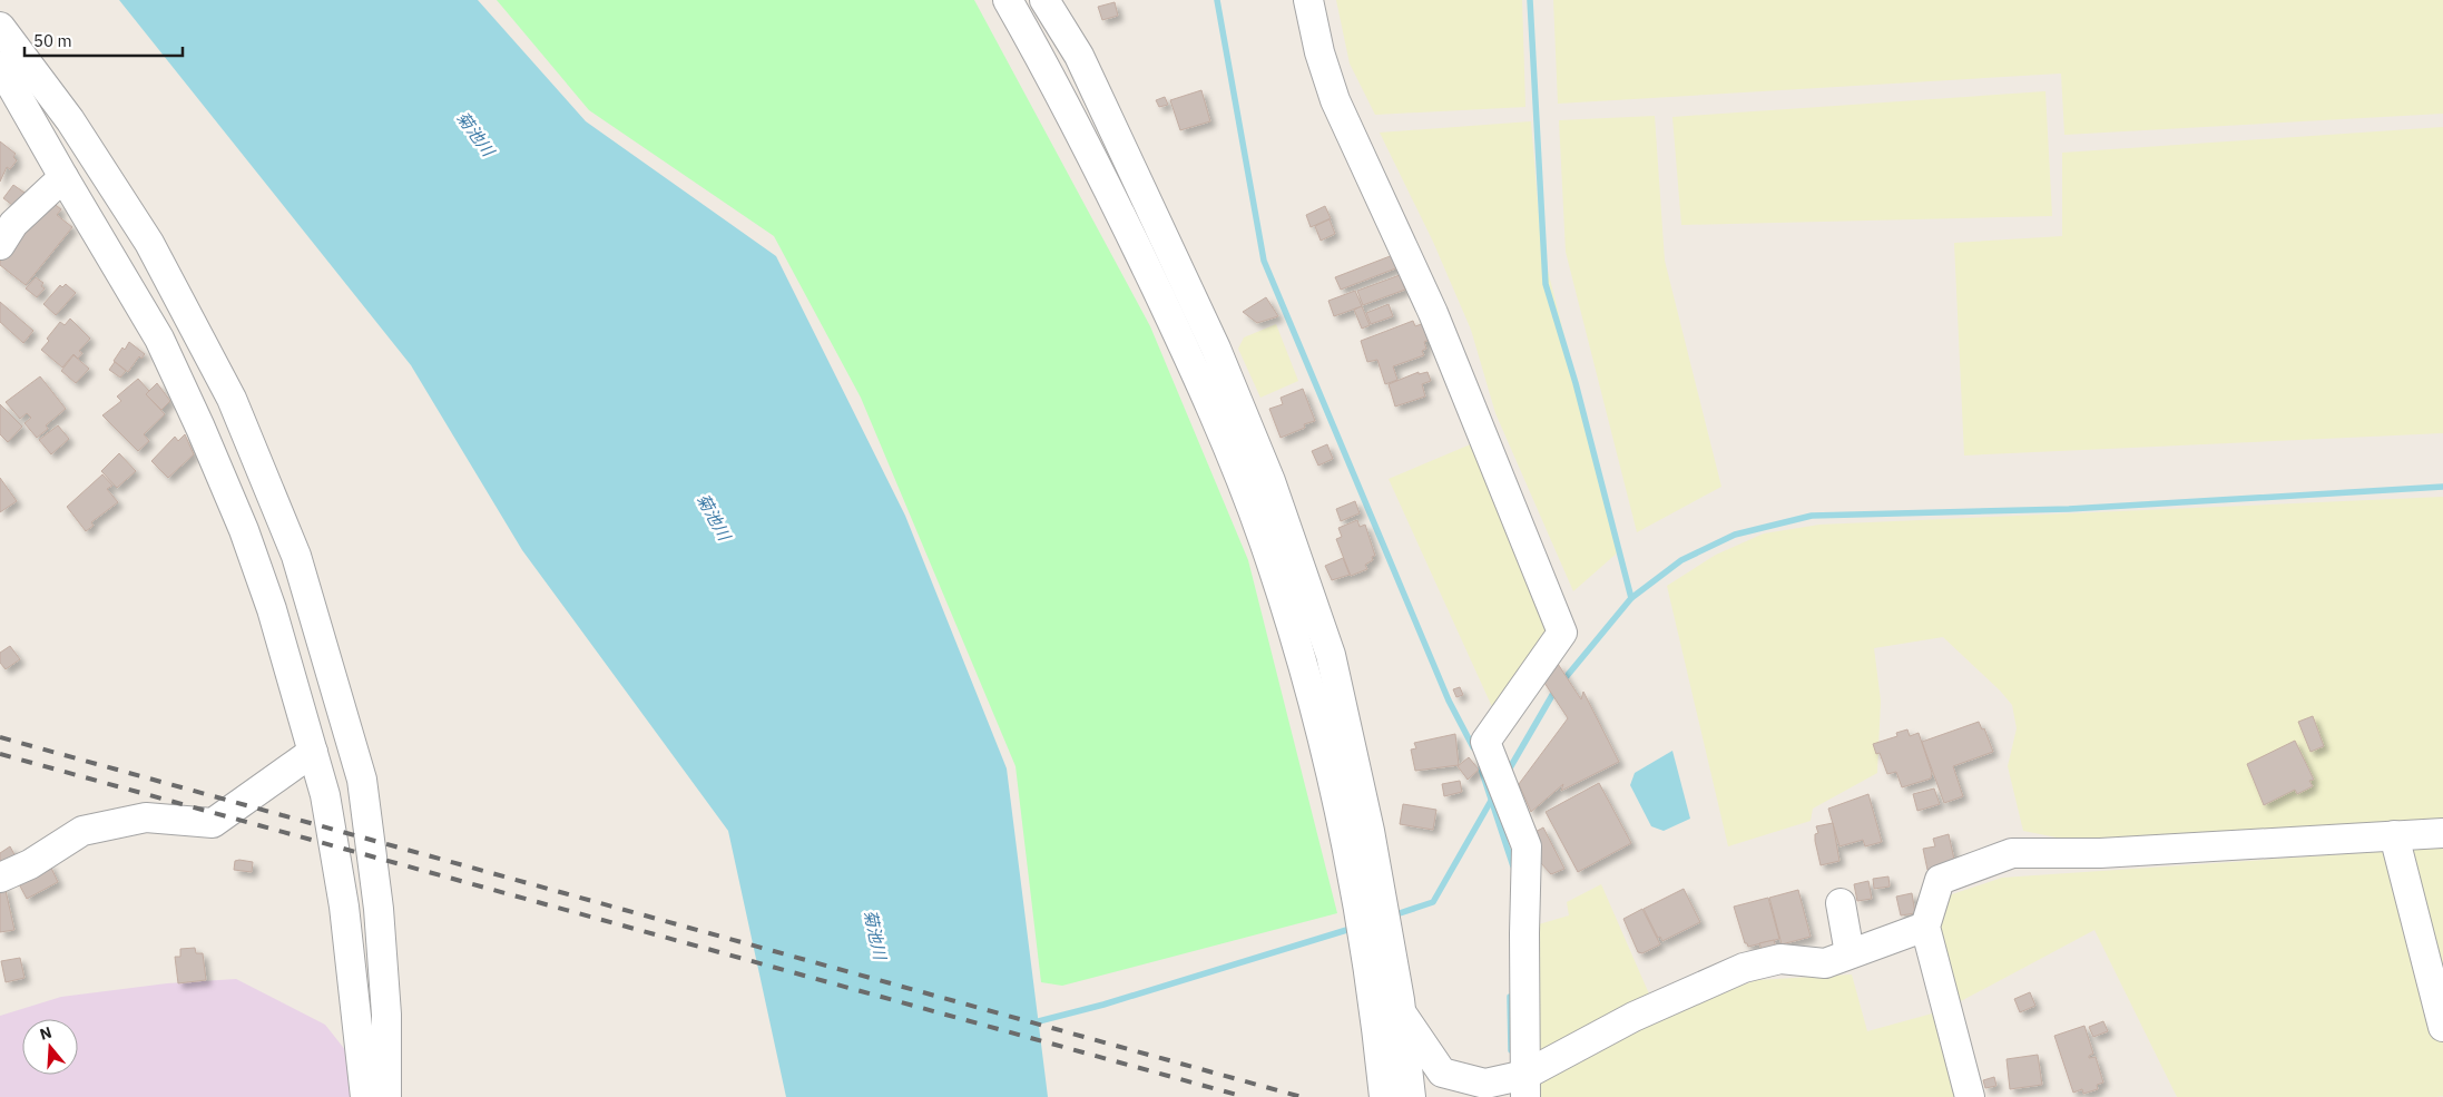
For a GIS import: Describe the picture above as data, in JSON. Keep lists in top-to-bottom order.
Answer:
{
  "water": ["菊池川"],
  "scale_bar": "50 m",
  "north": "top"
}
